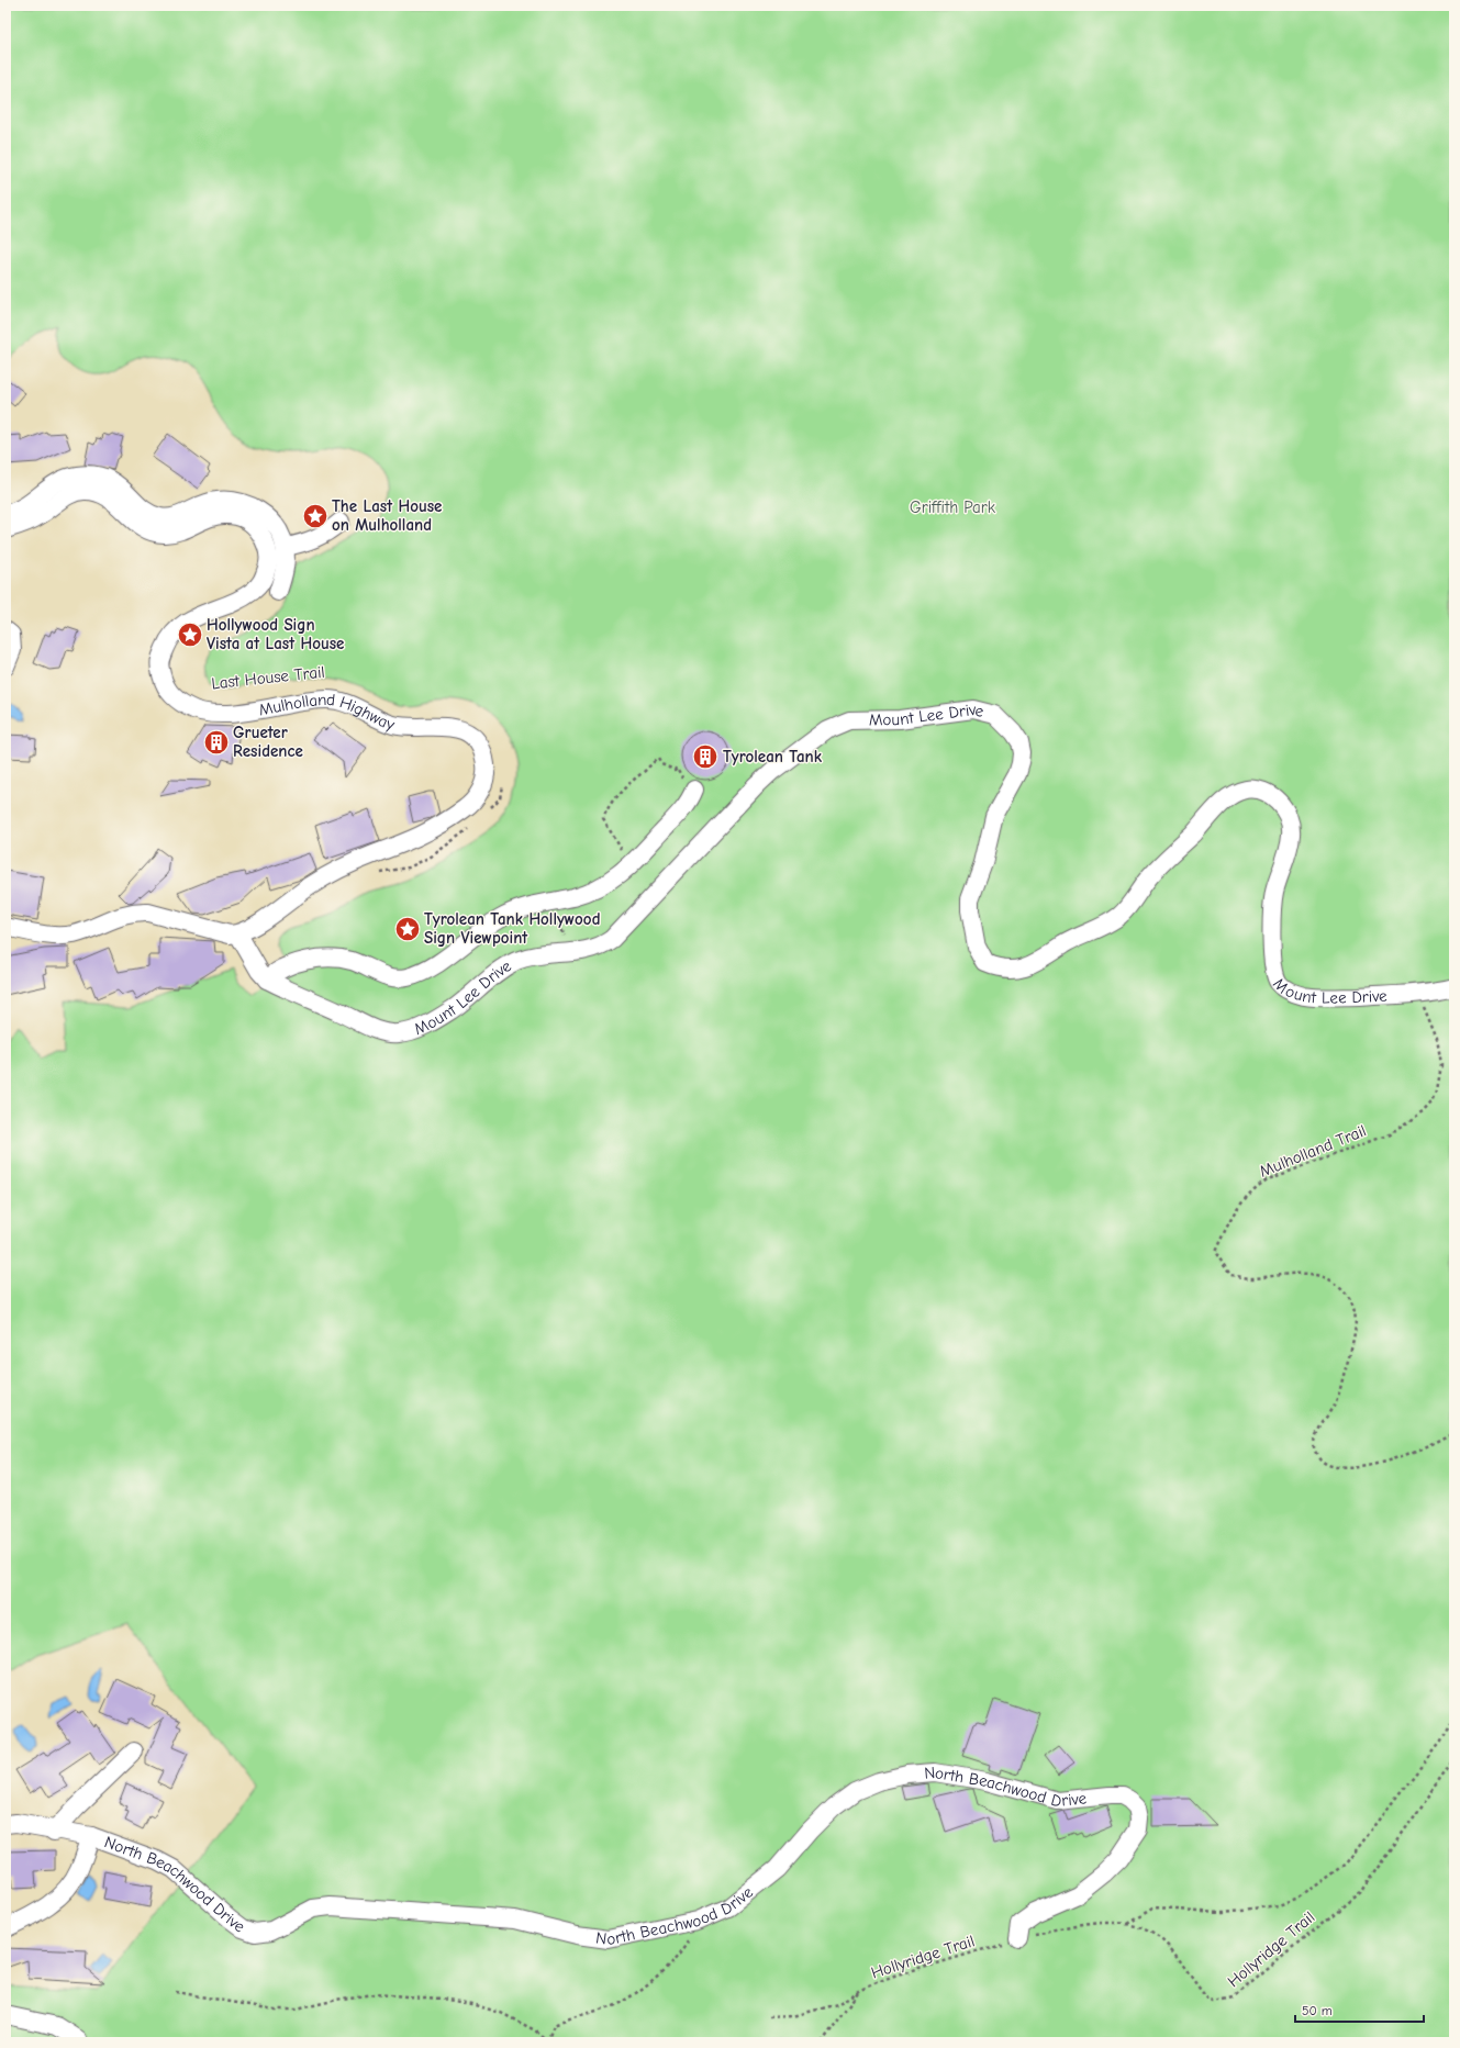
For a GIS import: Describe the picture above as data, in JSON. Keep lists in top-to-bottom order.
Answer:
{
  "streets": {
    "street": ["Mount Lee Drive", "Mulholland Highway", "North Beachwood Drive"],
    "path": ["Mulholland Trail", "Hollyridge Trail"]
  },
  "crossings": [
    ["Mount Lee Drive", "Mulholland Highway"],
    ["Mount Lee Drive", "Mulholland Trail"],
    ["North Beachwood Drive", "Hollyridge Trail"]
  ],
  "parks": ["Griffith Park"],
  "places": {
    "place": ["The Last House on Mulholland", "Hollywood Sign Vista at Last House", "Tyrolean Tank Hollywood Sign Viewpoint"],
    "building": ["Grueter Residence", "Tyrolean Tank"]
  },
  "scale_bar": "50 m"
}
